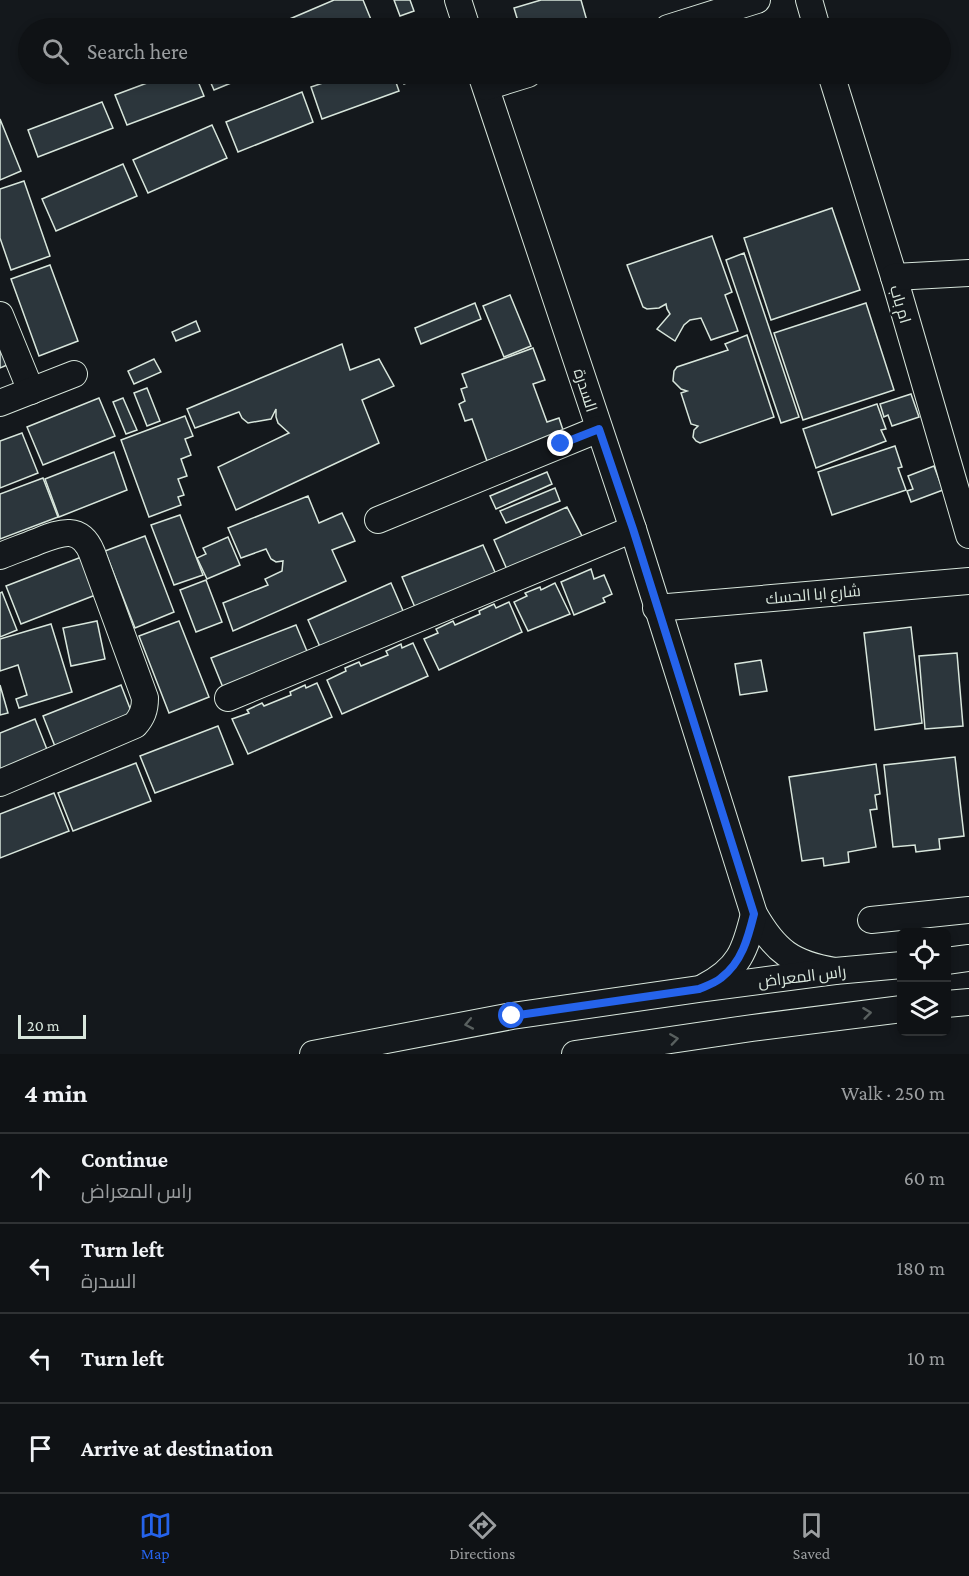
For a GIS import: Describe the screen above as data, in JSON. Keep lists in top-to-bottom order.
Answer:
{
  "streets": {
    "street": [
      "ام باب",
      "السدرة",
      "شارع ابا الحسك",
      "راس المعراض"
    ]
  },
  "crossings": [
    ["السدرة", "شارع ابا الحسك"],
    ["السدرة", "راس المعراض"]
  ],
  "scale_bar": "20 m",
  "page": {
    "search": "Search here",
    "scale": "20 m",
    "heading": ["4 min", "Walk · 250 m"],
    "list": [
      ["Continue", "راس المعراض", "60 m"],
      ["Turn left", "السدرة", "180 m"],
      ["Turn left", "10 m"],
      "Arrive at destination"
    ],
    "nav": ["Map", "Directions", "Saved"]
  }
}
